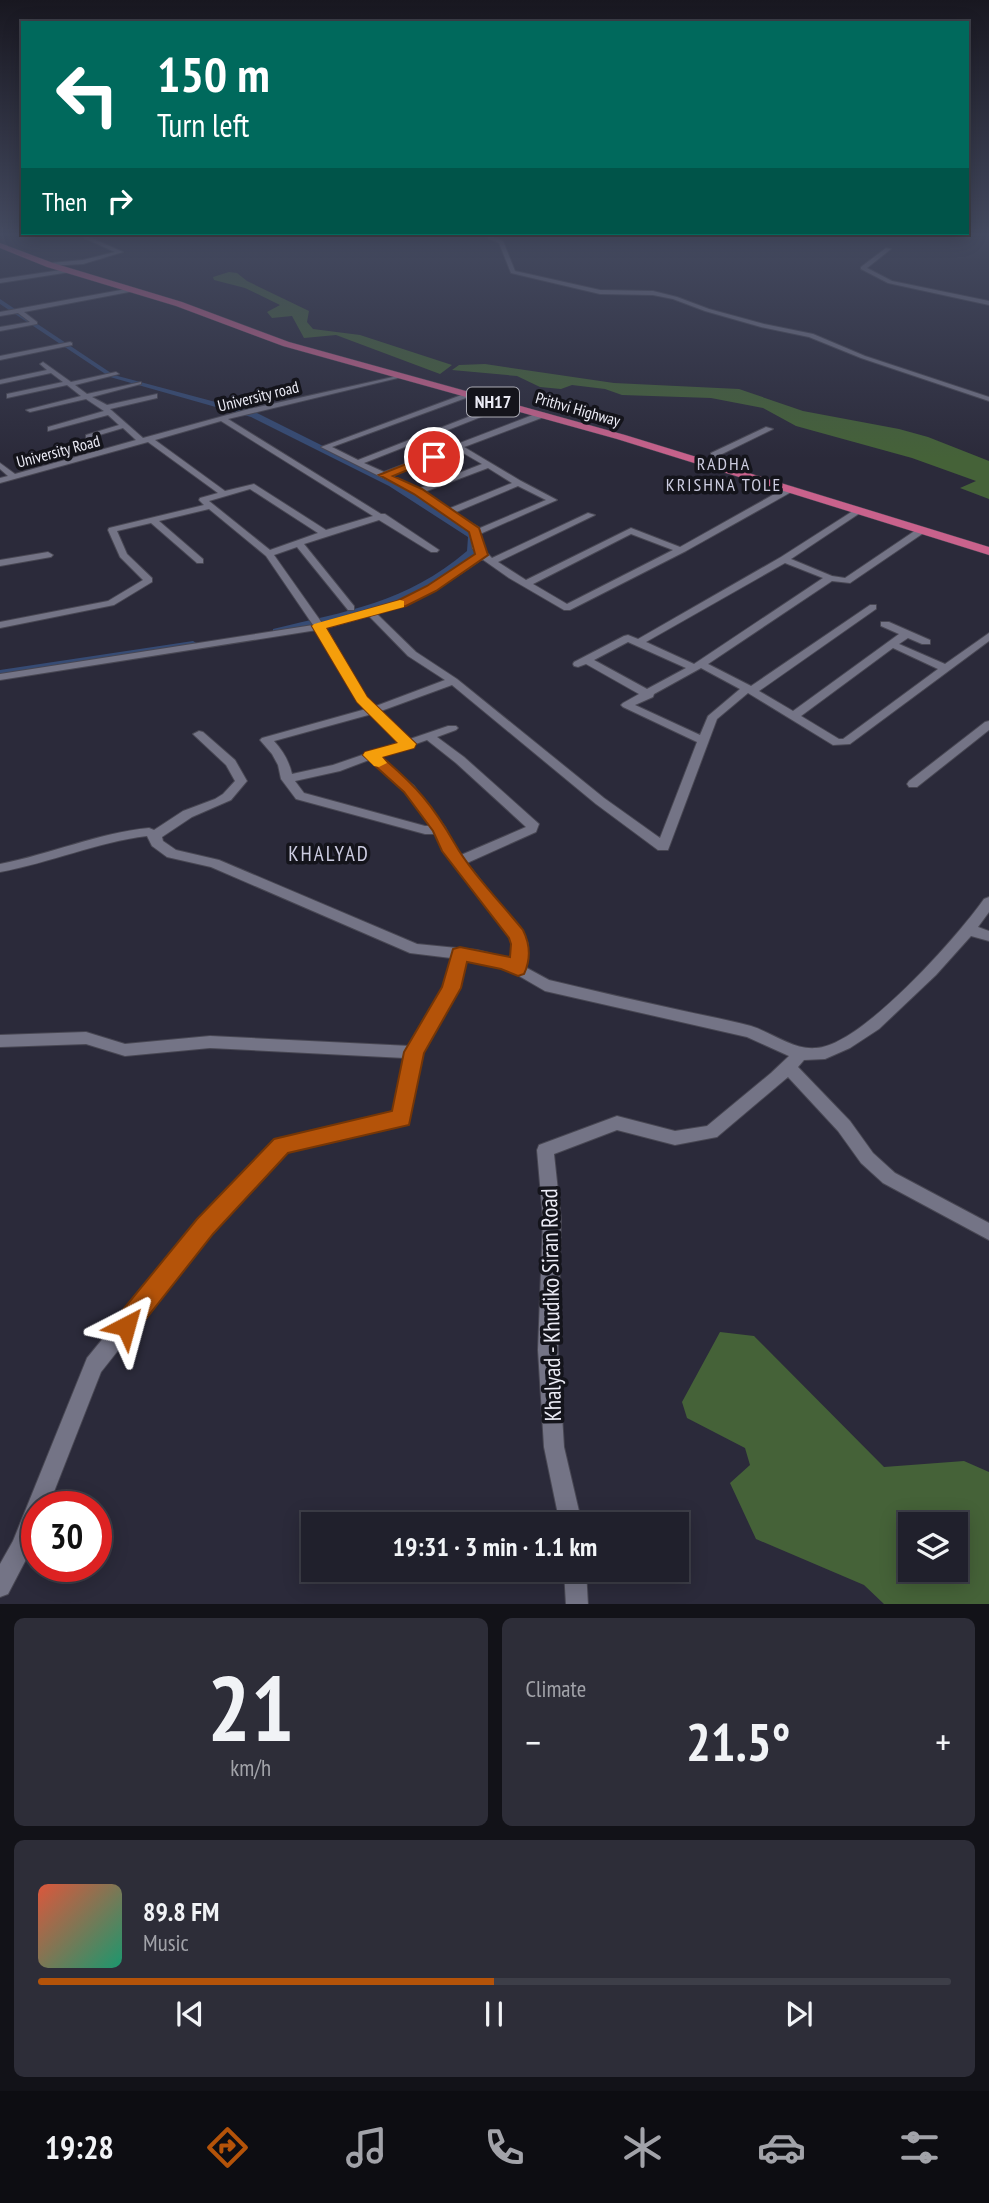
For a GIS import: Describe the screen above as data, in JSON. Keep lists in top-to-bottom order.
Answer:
{
  "streets": {
    "highway": ["NH17", "Prithvi Highway"],
    "street": ["University road", "University Road", "Khalyad - Khudiko Siran Road"]
  },
  "crossings": [
    ["University road", "Prithvi Highway"],
    ["University road", "University Road"]
  ],
  "districts": ["RADHA KRISHNA TOLE", "KHALYAD"],
  "page": {
    "turn": ["150 m", "Turn left"],
    "then": "Then",
    "limit": "30",
    "trip": "19:31 · 3 min · 1.1 km",
    "tile": [
      ["21", "km/h"],
      "Climate"
    ],
    "heat": ["−", "21.5°", "+"],
    "song": ["89.8 FM", "Music"],
    "tabs": "19:28"
  }
}
